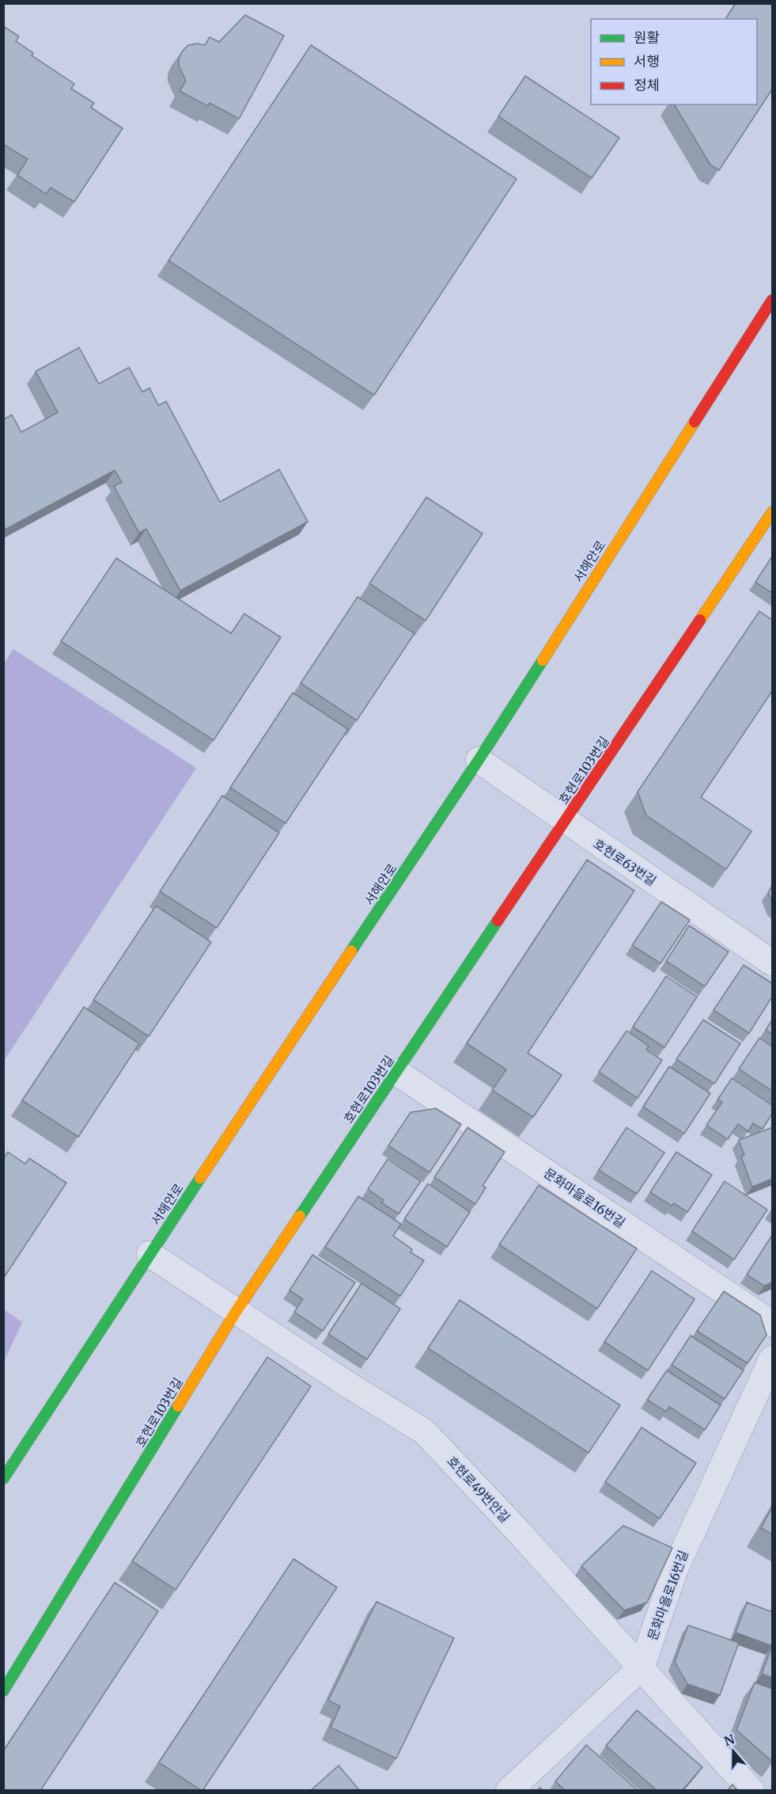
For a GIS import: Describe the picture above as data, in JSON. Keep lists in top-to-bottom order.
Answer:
{
  "streets": {
    "street": [
      "서해안로",
      "호현로103번길",
      "호현로63번길",
      "문화마을로16번길",
      "호현로49번안길"
    ]
  },
  "crossings": [
    ["서해안로", "호현로63번길"],
    ["서해안로", "호현로49번안길"],
    ["호현로103번길", "호현로63번길"],
    ["호현로103번길", "문화마을로16번길"],
    ["호현로103번길", "호현로49번안길"],
    ["문화마을로16번길", "호현로49번안길"]
  ],
  "legend": ["원활", "서행", "정체"],
  "north": "top"
}
